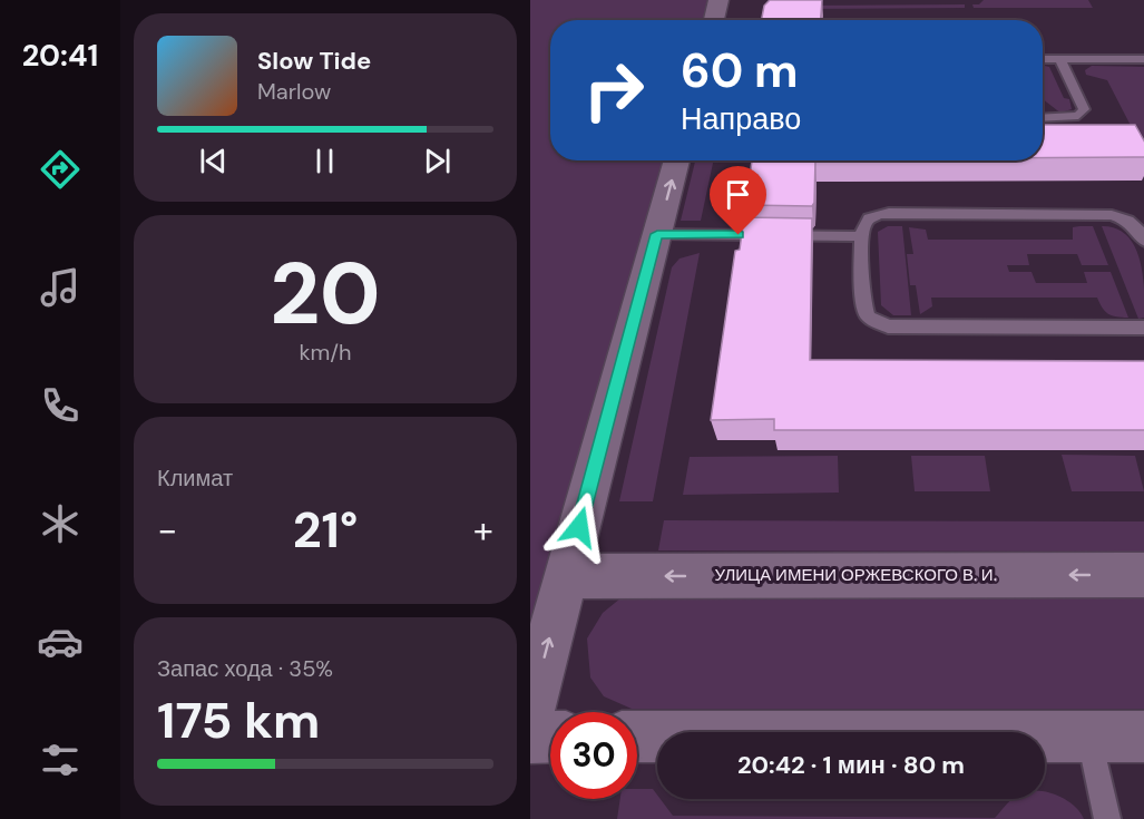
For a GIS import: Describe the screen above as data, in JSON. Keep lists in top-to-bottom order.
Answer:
{
  "streets": {
    "street": ["УЛИЦА ИМЕНИ ОРЖЕВСКОГО В. И."]
  },
  "page": {
    "tabs": "20:41",
    "turn": ["60 m", "Направо"],
    "song": ["Slow Tide", "Marlow"],
    "tile": [
      ["20", "km/h"],
      "Климат",
      ["Запас хода · 35%", "175 km"]
    ],
    "heat": ["−", "21°", "+"],
    "limit": "30",
    "trip": "20:42 · 1 мин · 80 m"
  }
}
